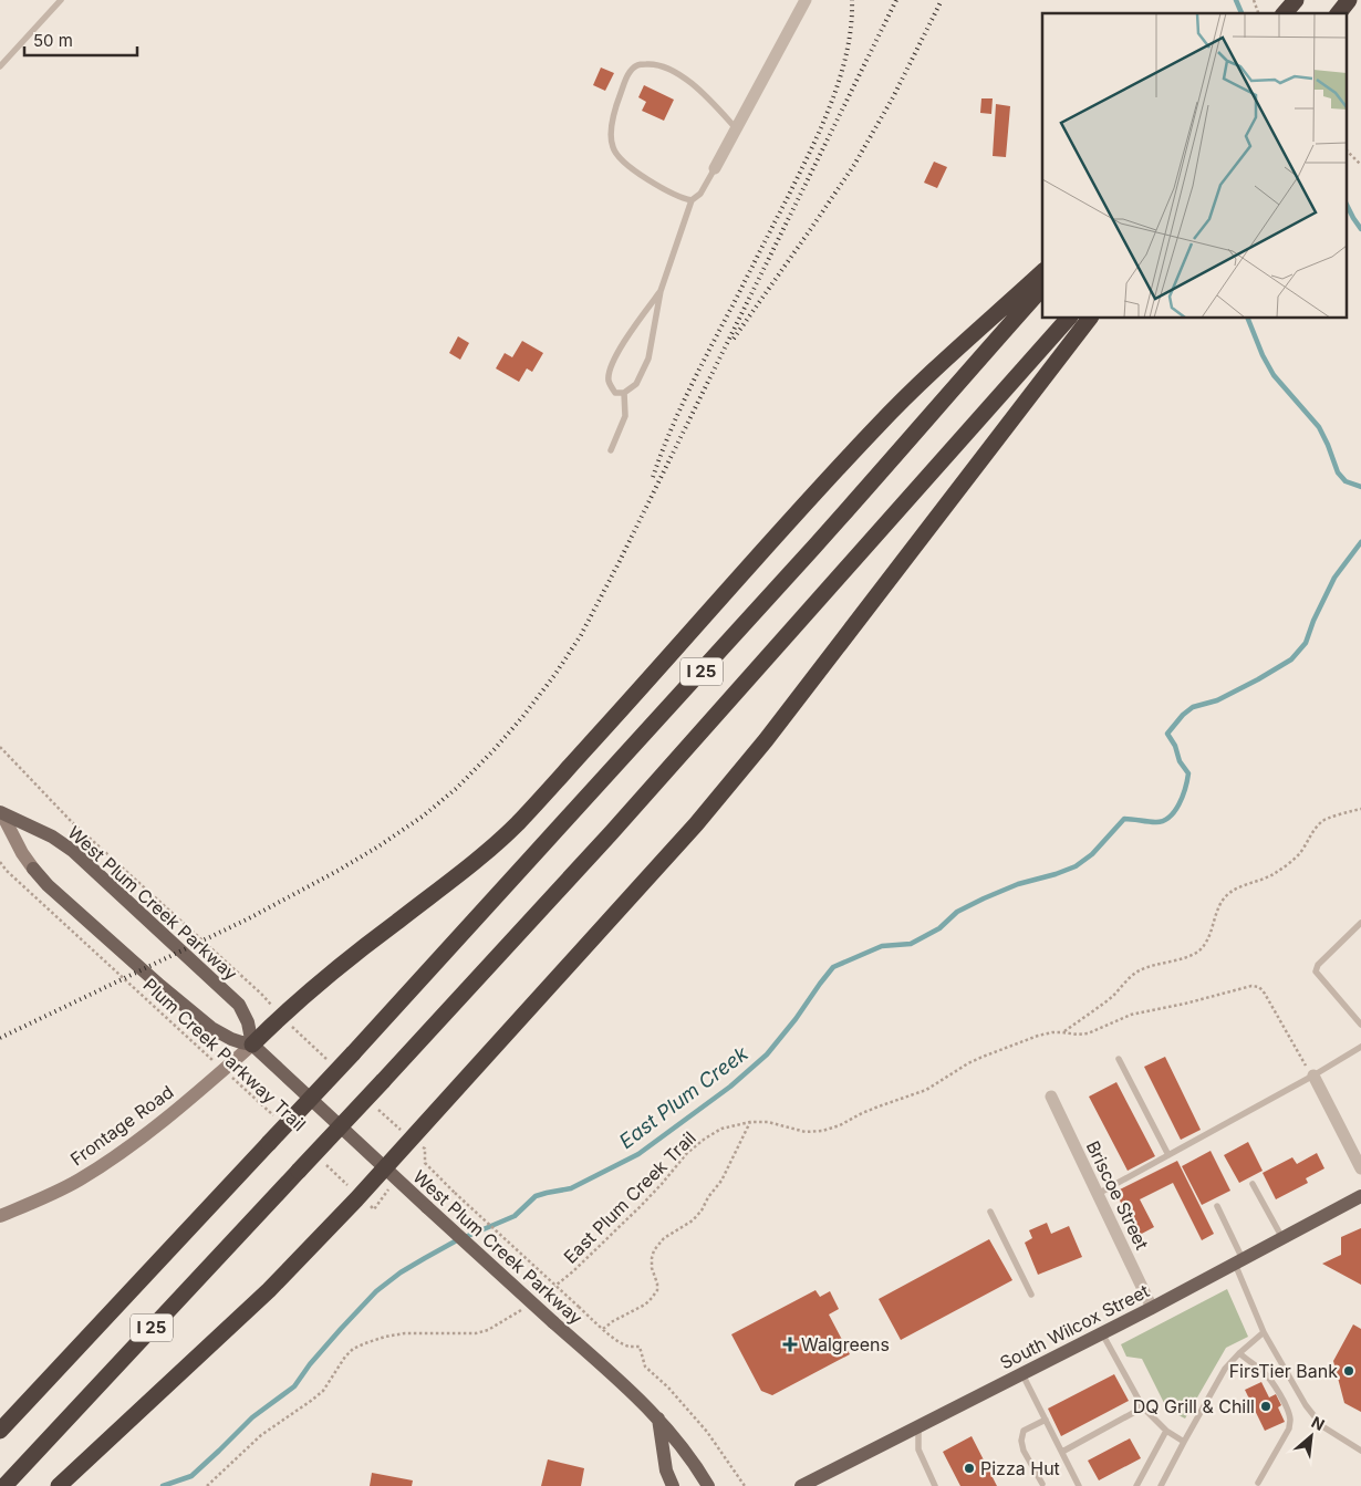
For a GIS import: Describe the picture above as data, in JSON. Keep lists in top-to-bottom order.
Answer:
{
  "streets": {
    "highway": ["I 25"],
    "main road": ["West Plum Creek Parkway", "Frontage Road", "South Wilcox Street"],
    "street": ["Briscoe Street"],
    "path": ["Plum Creek Parkway Trail", "East Plum Creek Trail"]
  },
  "crossings": [
    ["West Plum Creek Parkway", "Frontage Road"],
    ["Plum Creek Parkway Trail", "Frontage Road"],
    ["Briscoe Street", "South Wilcox Street"]
  ],
  "water": ["East Plum Creek"],
  "places": {
    "health": ["Walgreens"],
    "other": ["FirsTier Bank", "DQ Grill & Chill", "Pizza Hut"]
  },
  "scale_bar": "50 m",
  "north": "top right"
}
